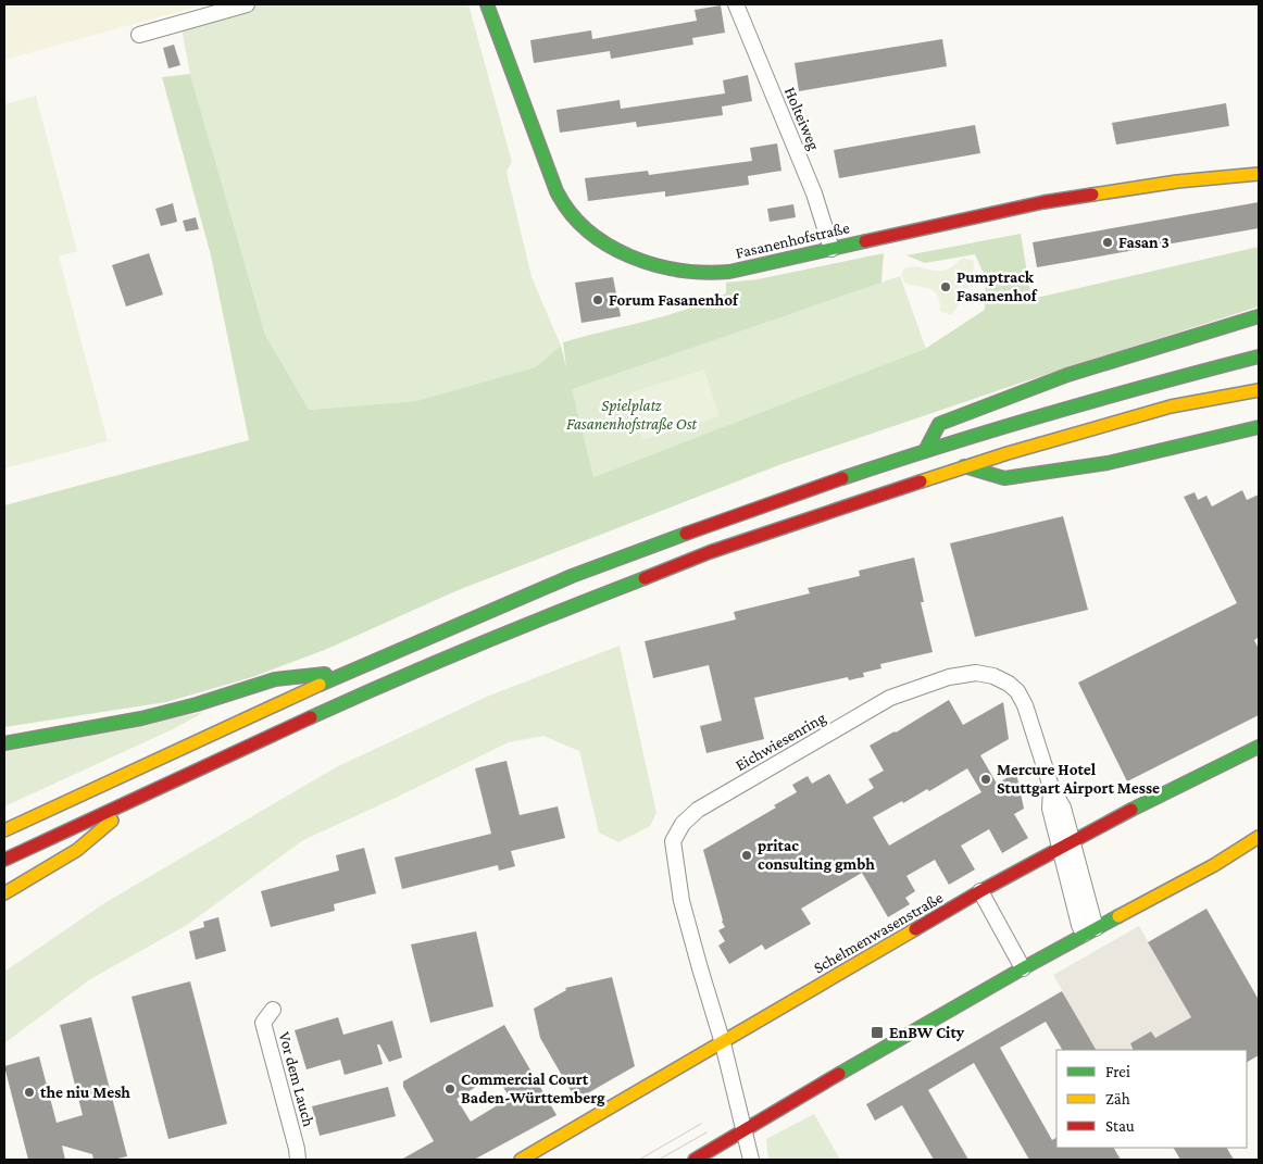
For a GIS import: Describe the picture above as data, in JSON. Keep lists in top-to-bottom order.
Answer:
{
  "streets": {
    "main road": ["Fasanenhofstraße", "Schelmenwasenstraße"],
    "street": ["Holteiweg", "Eichwiesenring", "Vor dem Lauch"]
  },
  "crossings": [
    ["Holteiweg", "Fasanenhofstraße"],
    ["Eichwiesenring", "Schelmenwasenstraße"]
  ],
  "parks": ["Spielplatz Fasanenhofstraße Ost"],
  "places": {
    "other": [
      "Fasan 3",
      "Pumptrack Fasanenhof",
      "Forum Fasanenhof",
      "Mercure Hotel Stuttgart Airport Messe",
      "pritac consulting gmbh",
      "Commercial Court Baden-Württemberg",
      "the niu Mesh"
    ],
    "transit": ["EnBW City"]
  },
  "legend": ["Frei", "Zäh", "Stau"]
}
